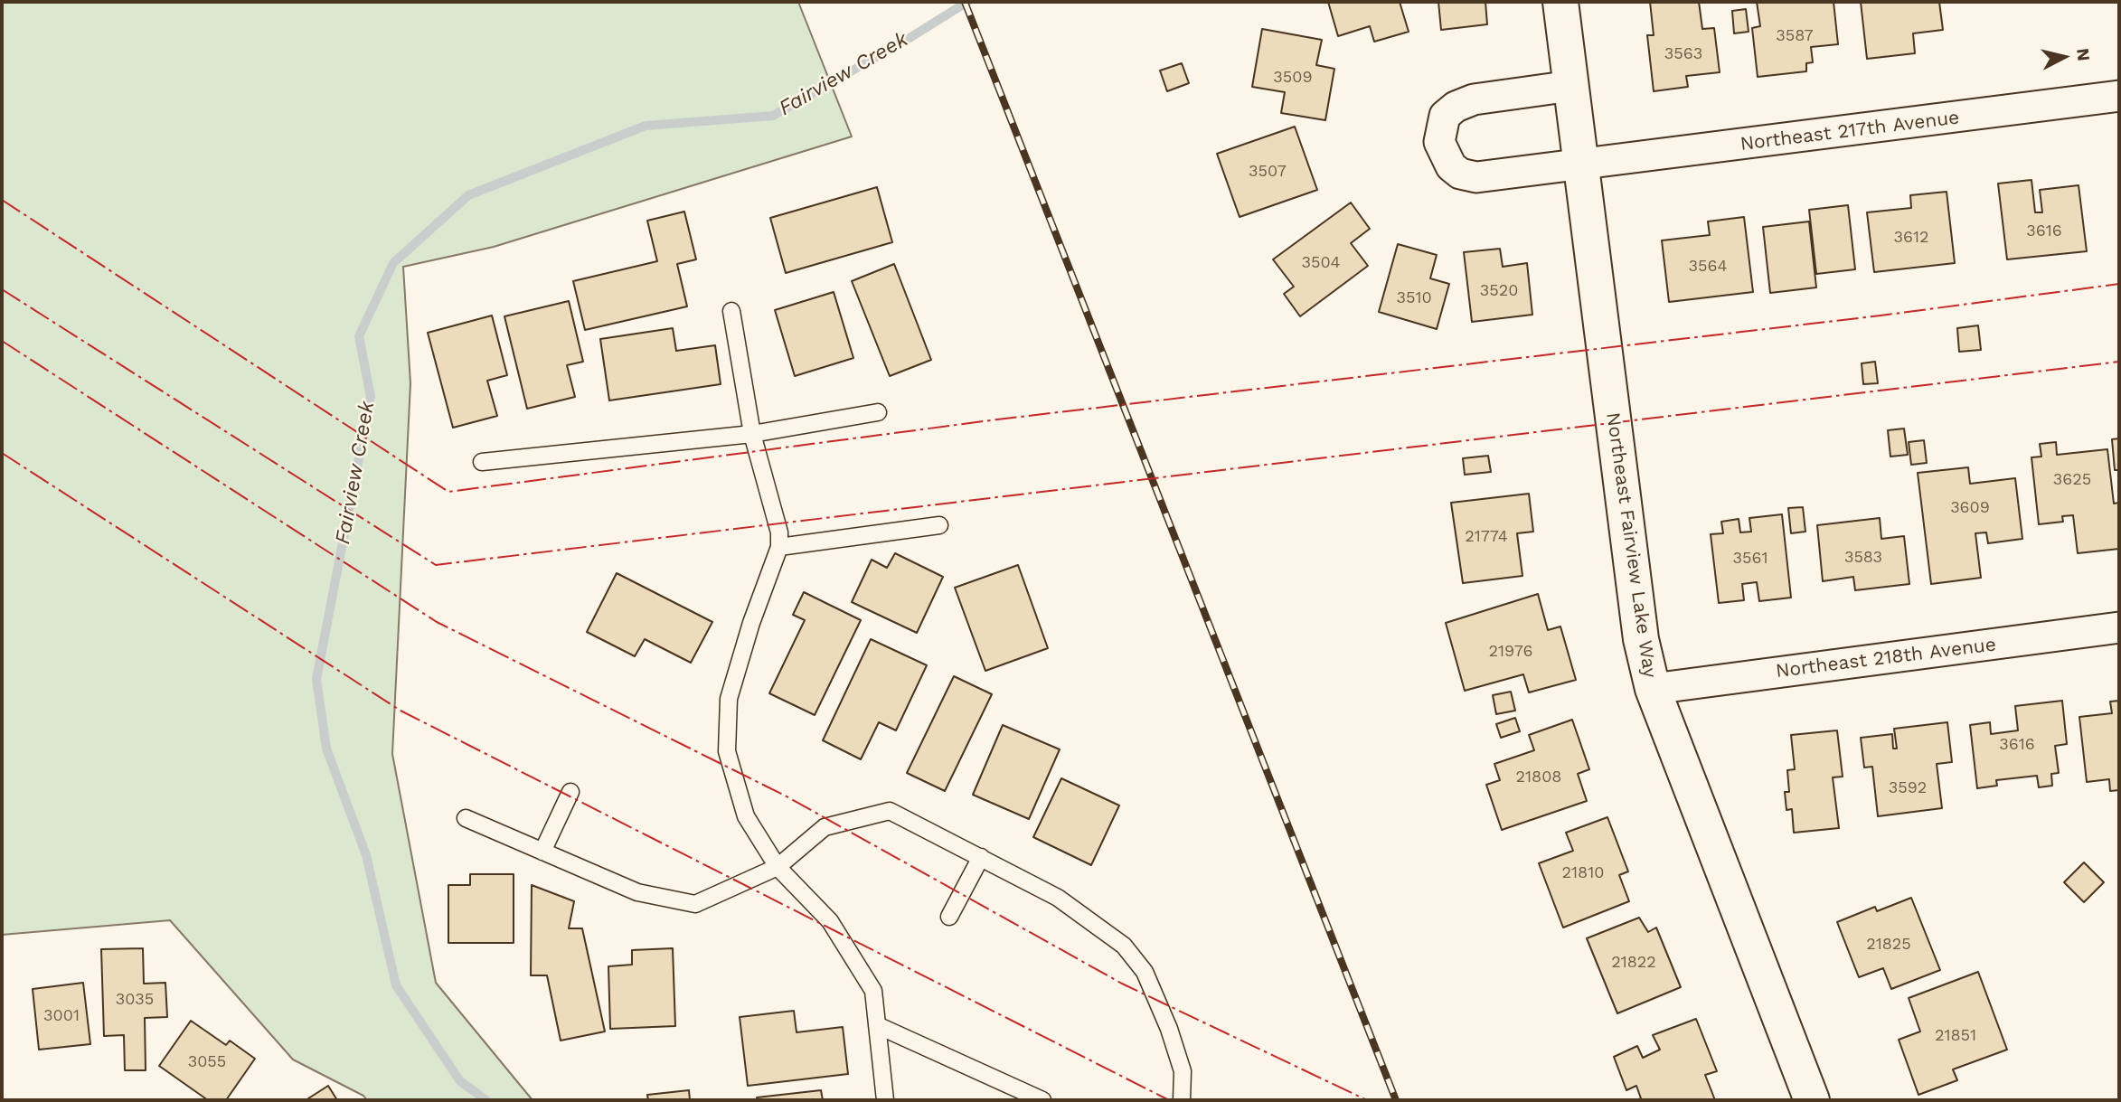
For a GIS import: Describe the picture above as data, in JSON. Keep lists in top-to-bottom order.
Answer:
{
  "streets": {
    "street": ["Northeast 217th Avenue", "Northeast Fairview Lake Way", "Northeast 218th Avenue"]
  },
  "crossings": [
    ["Northeast 217th Avenue", "Northeast Fairview Lake Way"],
    ["Northeast Fairview Lake Way", "Northeast 218th Avenue"]
  ],
  "water": ["Fairview Creek"],
  "house_numbers": [
    "3587",
    "3563",
    "3509",
    "3507",
    "3616",
    "3612",
    "3504",
    "3564",
    "3520",
    "3510",
    "3625",
    "3609",
    "21774",
    "3583",
    "3561",
    "21976",
    "3616",
    "21808",
    "3592",
    "21810",
    "21825",
    "21822",
    "3035",
    "3001",
    "21851",
    "3055"
  ],
  "north": "right"
}
